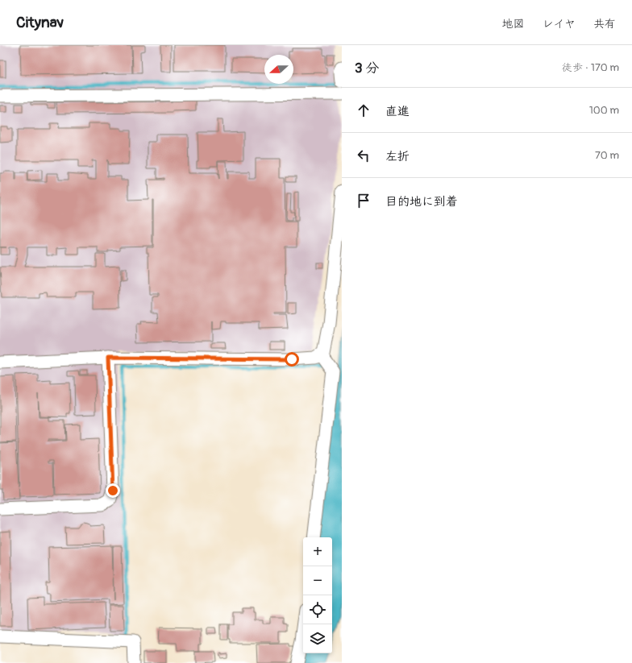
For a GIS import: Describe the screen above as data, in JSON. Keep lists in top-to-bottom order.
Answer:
{
  "north": "left",
  "page": {
    "header": "Citynav",
    "nav": ["地図", "レイヤ", "共有"],
    "heading": ["3 分", "徒歩 · 170 m"],
    "list": [
      ["直進", "100 m"],
      ["左折", "70 m"],
      "目的地に到着"
    ],
    "map_buttons": ["+", "−"]
  }
}
